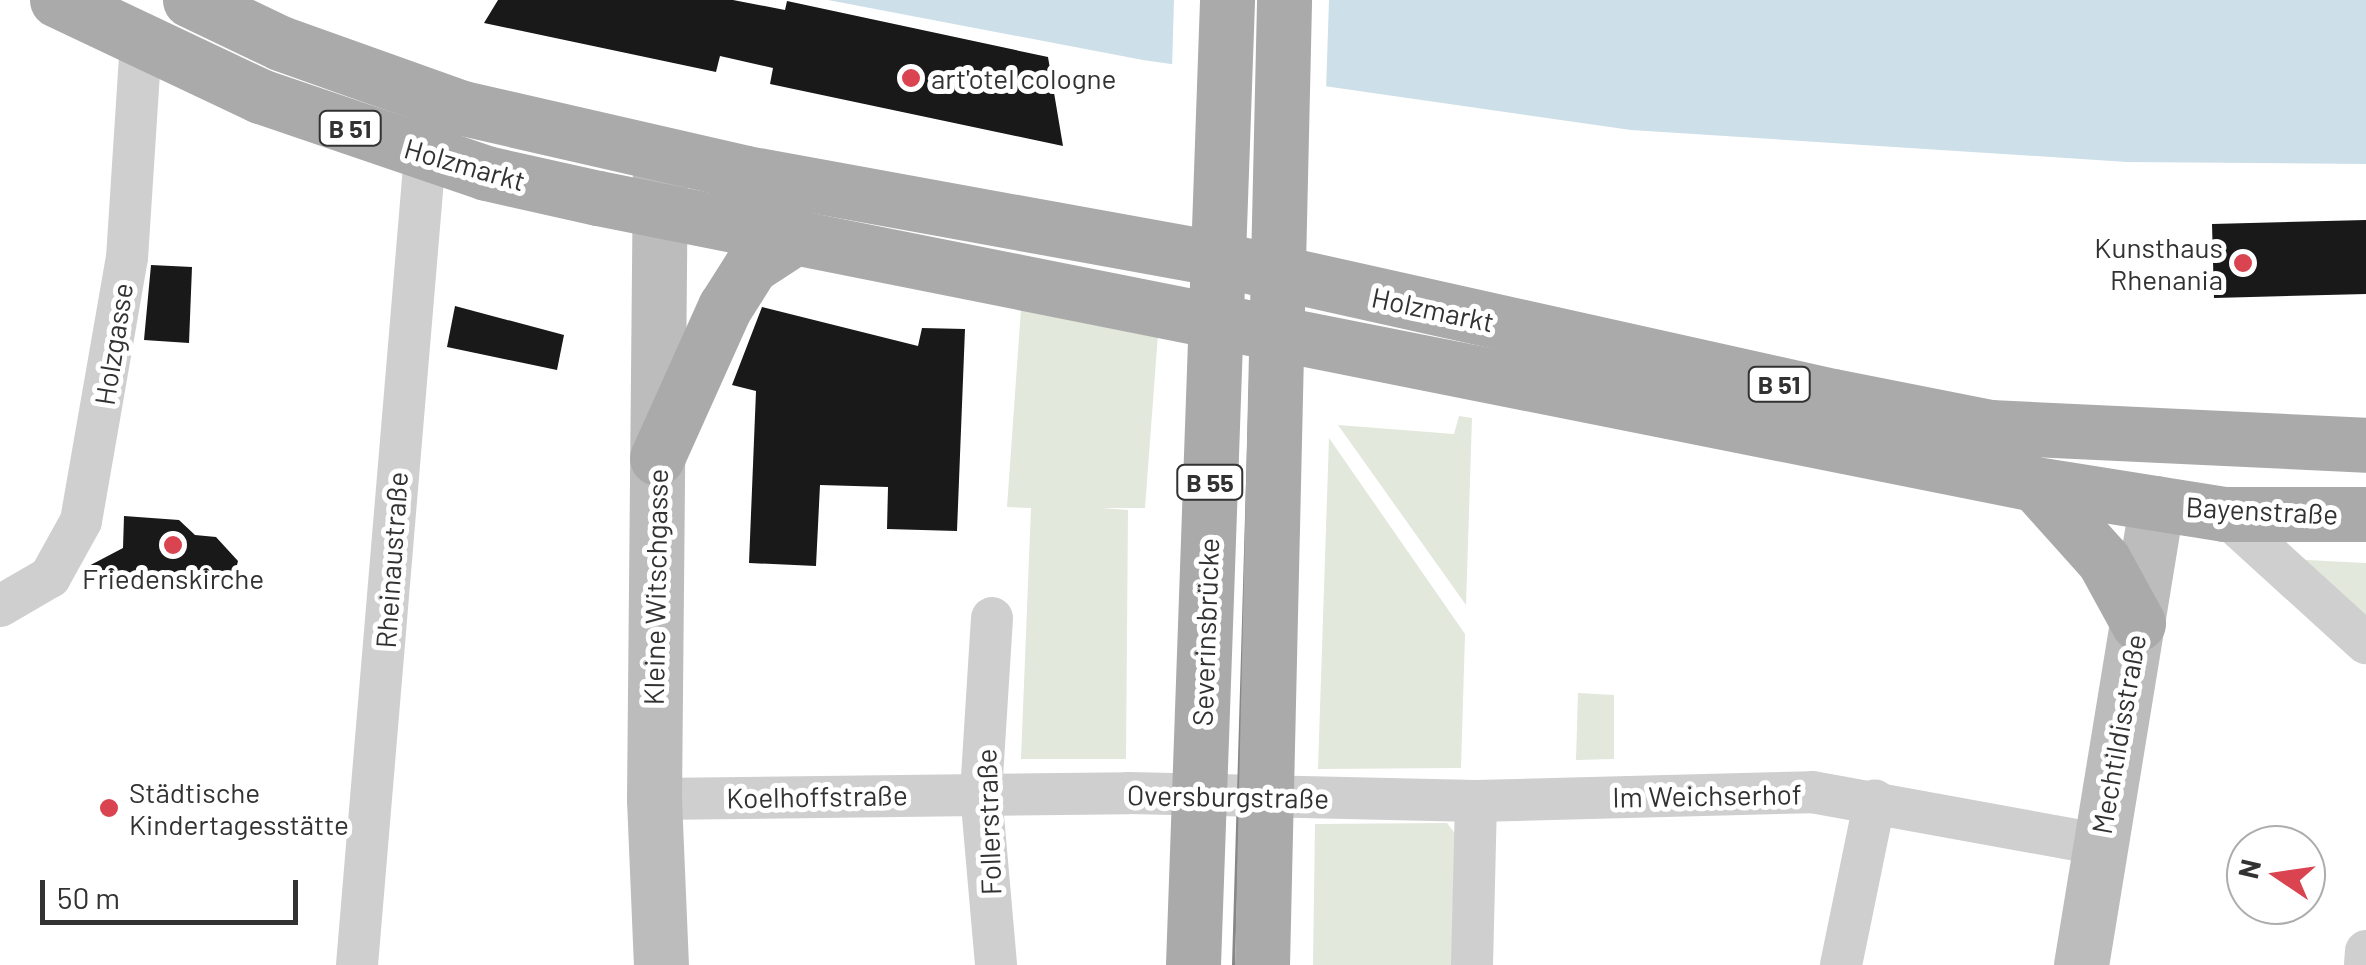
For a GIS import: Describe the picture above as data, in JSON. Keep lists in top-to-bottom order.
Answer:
{
  "streets": {
    "main road": [
      "B 51",
      "Holzmarkt",
      "B 55",
      "Bayenstraße",
      "Severinsbrücke"
    ],
    "street": [
      "Holzgasse",
      "Rheinaustraße",
      "Kleine Witschgasse",
      "Mechtildisstraße",
      "Im Weichserhof",
      "Koelhoffstraße",
      "Oversburgstraße",
      "Follerstraße"
    ]
  },
  "crossings": [
    ["B 51", "Holzmarkt"],
    ["Holzmarkt", "Holzgasse"],
    ["Holzmarkt", "Bayenstraße"],
    ["Holzmarkt", "Rheinaustraße"],
    ["Holzmarkt", "Kleine Witschgasse"],
    ["Holzmarkt", "Mechtildisstraße"],
    ["Bayenstraße", "Mechtildisstraße"],
    ["Kleine Witschgasse", "Koelhoffstraße"],
    ["Mechtildisstraße", "Im Weichserhof"],
    ["Im Weichserhof", "Oversburgstraße"],
    ["Koelhoffstraße", "Oversburgstraße"],
    ["Koelhoffstraße", "Follerstraße"],
    ["Oversburgstraße", "Follerstraße"]
  ],
  "places": [
    "art'otel cologne",
    "Kunsthaus Rhenania",
    "Friedenskirche",
    "Städtische Kindertagesstätte"
  ],
  "scale_bar": "50 m",
  "north": "left"
}
